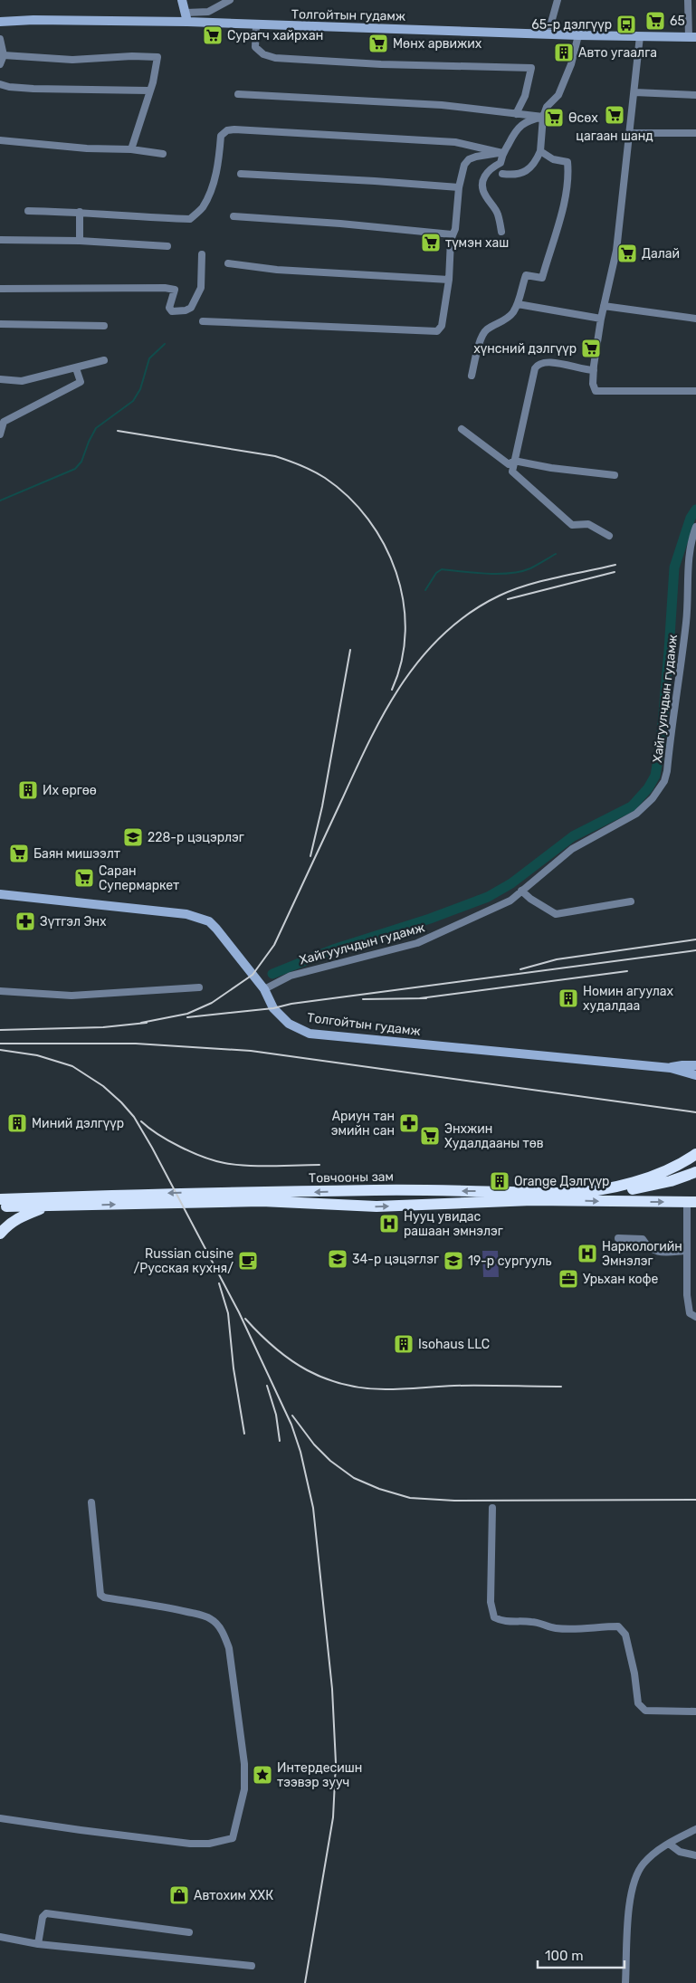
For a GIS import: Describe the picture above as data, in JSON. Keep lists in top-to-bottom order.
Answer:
{
  "streets": {
    "highway": ["Товчооны зам"],
    "main road": ["Толгойтын гудамж"],
    "street": ["Хайгуулчдын гудамж"]
  },
  "crossings": [
    ["Толгойтын гудамж", "Хайгуулчдын гудамж"]
  ],
  "places": {
    "supermarket": [
      "65",
      "Сурагч хайрхан",
      "Мөнх арвижих",
      "цагаан шанд",
      "Өсөх",
      "түмэн хаш",
      "Далай",
      "хүнсний дэлгүүр",
      "Баян мишээлт",
      "Саран Супермаркет",
      "Энхжин Худалдааны төв"
    ],
    "bus stop": ["65-р дэлгүүр"],
    "building": [
      "Авто угаалга",
      "Их өргөө",
      "Номин агуулах худалдаа",
      "Миний дэлгүүр",
      "Orange Дэлгүүр",
      "Isohaus LLC"
    ],
    "school or university": ["228-р цэцэрлэг", "34-р цэцэглэг", "19-р сургууль"],
    "pharmacy": ["Зүтгэл Энх", "Ариун тан эмийн сан"],
    "hospital": ["Нууц увидас рашаан эмнэлэг", "Наркологийн Эмнэлэг"],
    "cafe": ["Russian cusine /Русская кухня/"],
    "office": ["Урьхан кофе"],
    "place": ["Интердесишн тээвэр зууч"],
    "shop": ["Автохим ХХК"]
  },
  "scale_bar": "100 m"
}
